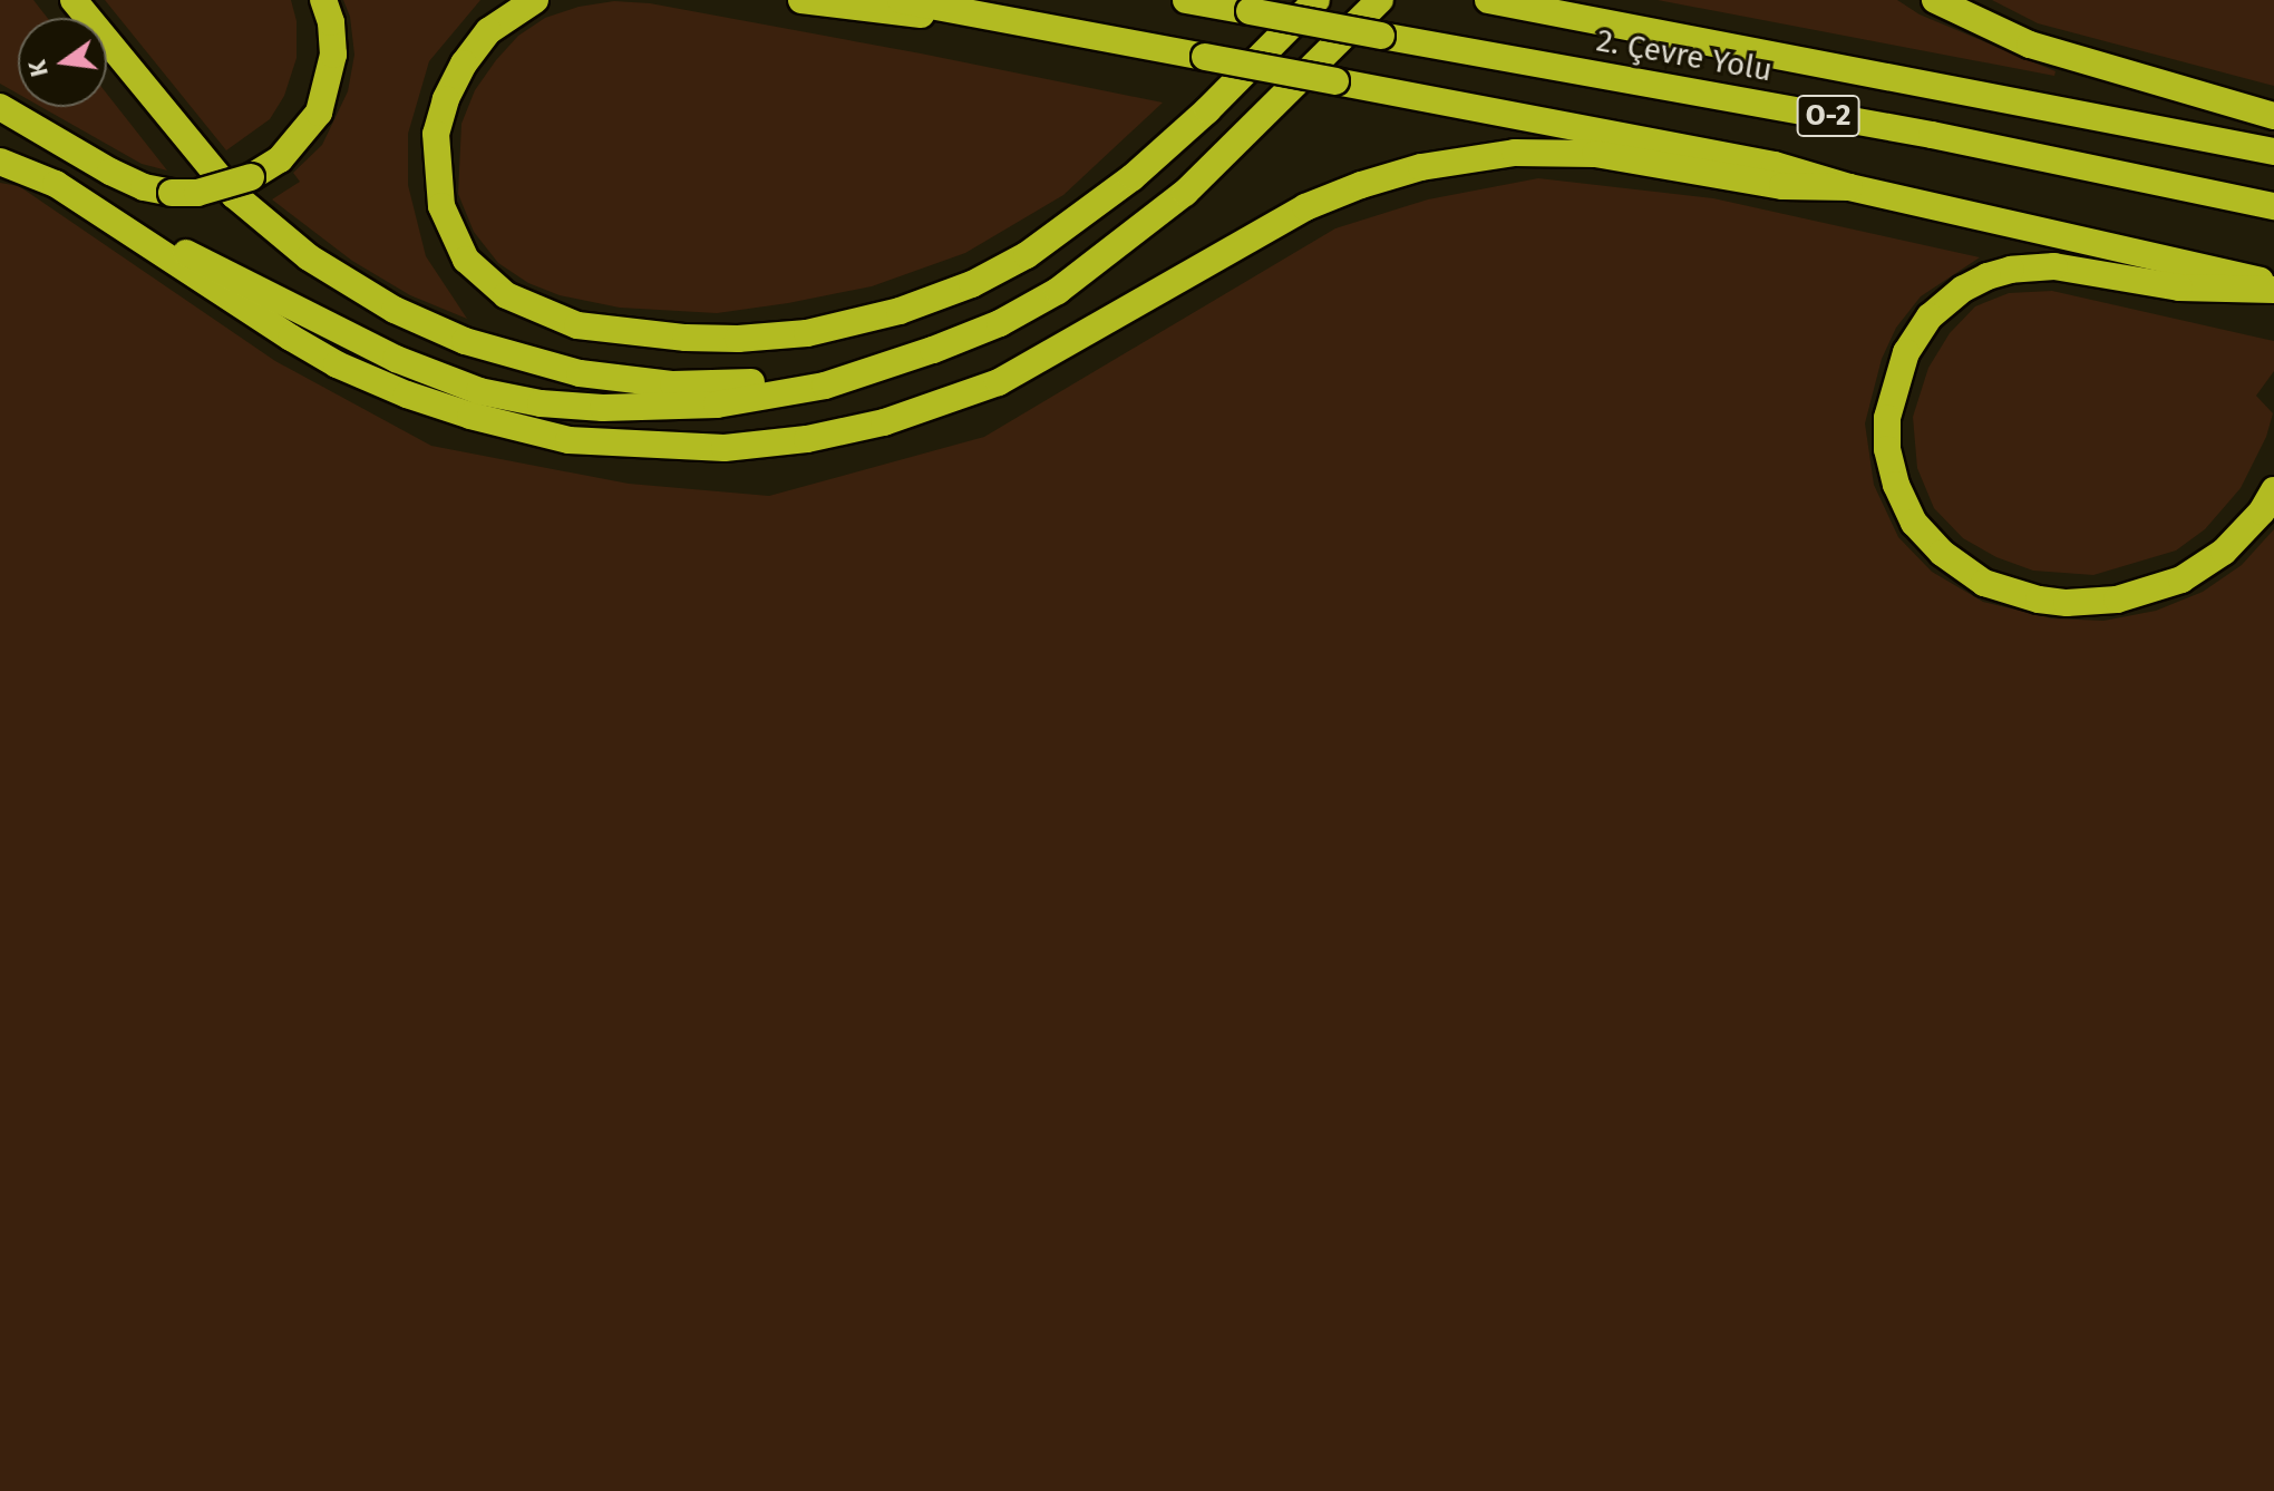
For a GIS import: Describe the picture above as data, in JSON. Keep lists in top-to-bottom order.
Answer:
{
  "streets": {
    "highway": ["2. Çevre Yolu", "O-2"]
  },
  "north": "left"
}
